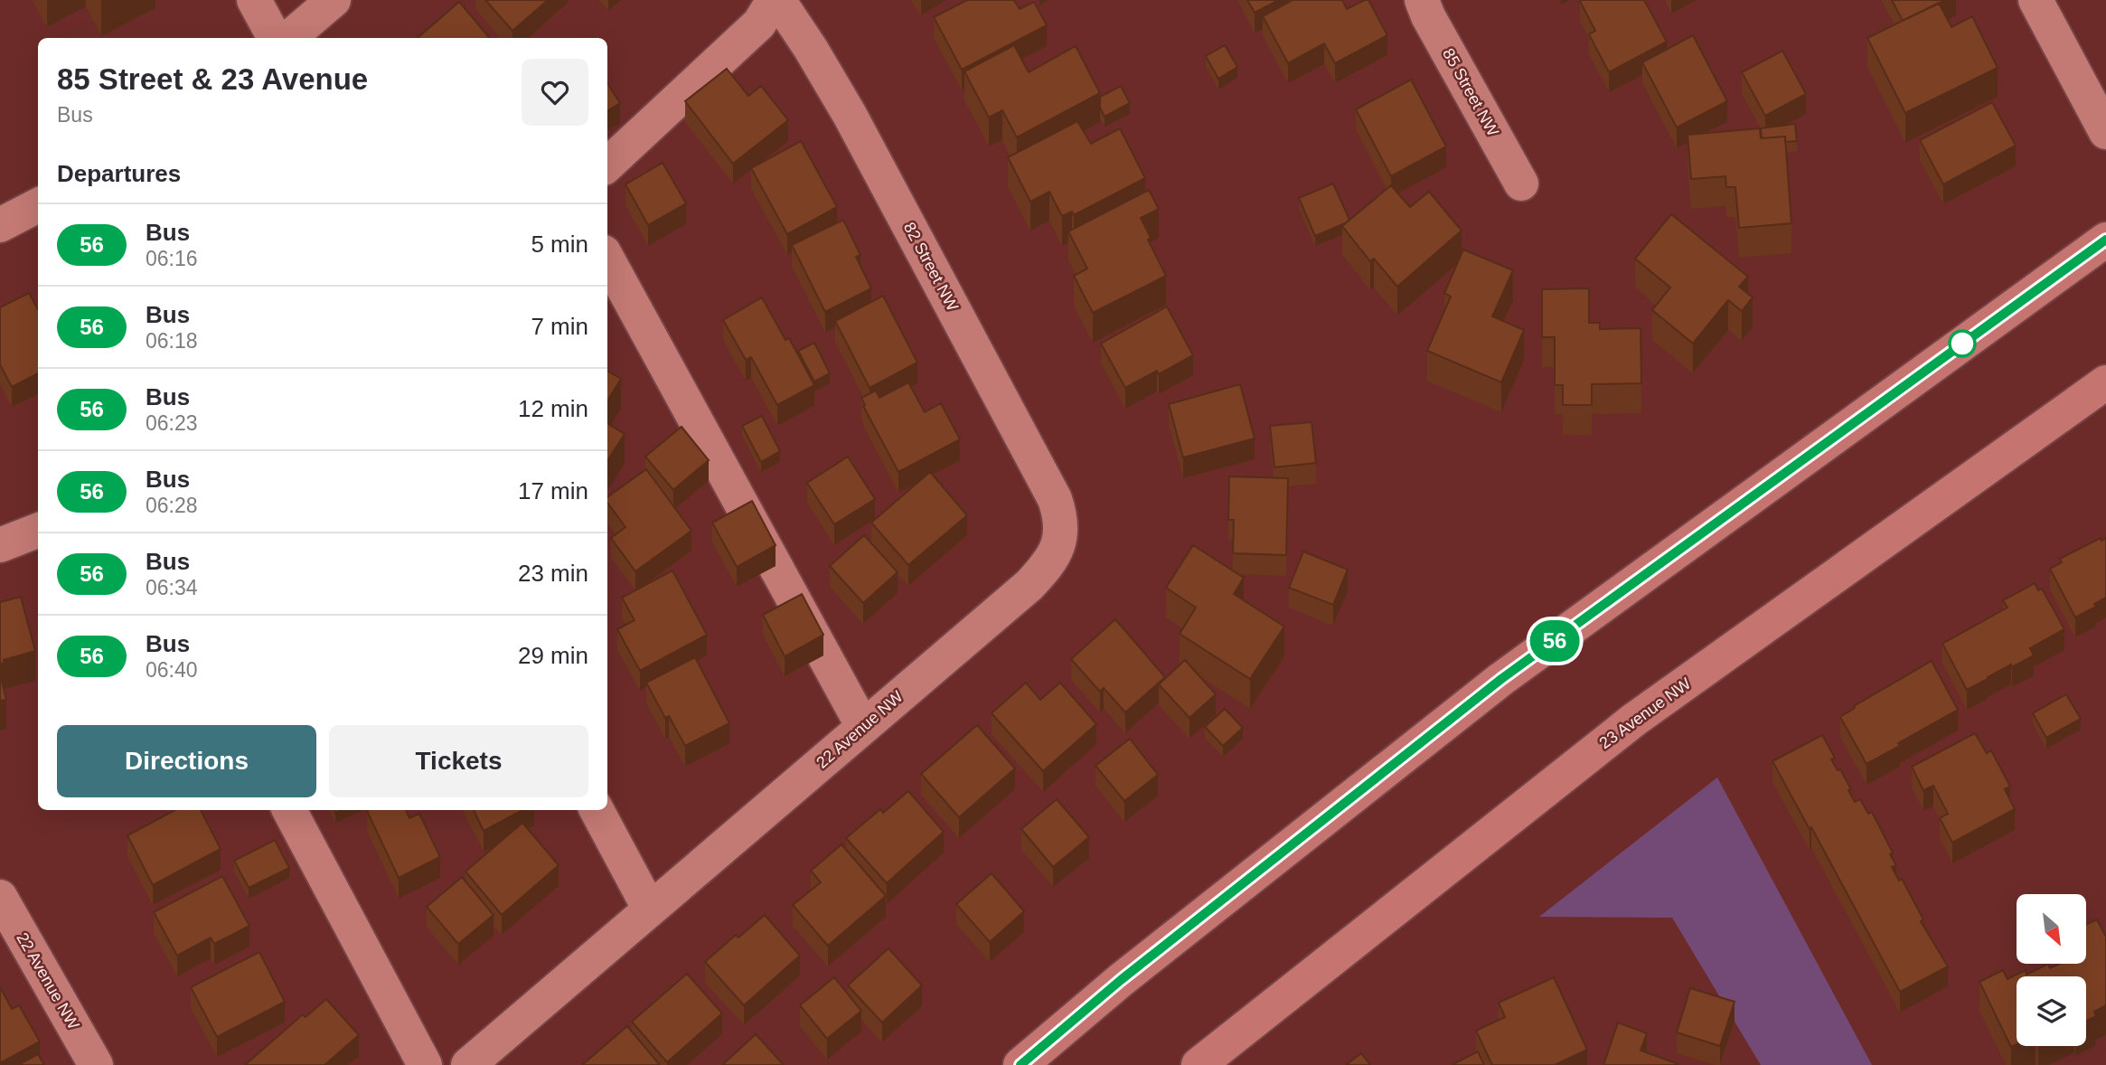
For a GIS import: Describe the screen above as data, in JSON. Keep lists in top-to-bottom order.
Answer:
{
  "streets": {
    "main road": ["23 Avenue NW"],
    "street": ["85 Street NW", "82 Street NW", "22 Avenue NW"]
  },
  "crossings": [
    ["82 Street NW", "22 Avenue NW"]
  ],
  "lines": ["bus line 56"],
  "north": "bottom right",
  "page": {
    "on_map": "56",
    "heading": [
      ["85 Street & 23 Avenue", "Bus"],
      "Departures"
    ],
    "list": [
      {
        "mark": "56",
        "name": "Bus",
        "note": "06:16",
        "value": "5 min"
      },
      {
        "mark": "56",
        "name": "Bus",
        "note": "06:18",
        "value": "7 min"
      },
      {
        "mark": "56",
        "name": "Bus",
        "note": "06:23",
        "value": "12 min"
      },
      {
        "mark": "56",
        "name": "Bus",
        "note": "06:28",
        "value": "17 min"
      },
      {
        "mark": "56",
        "name": "Bus",
        "note": "06:34",
        "value": "23 min"
      },
      {
        "mark": "56",
        "name": "Bus",
        "note": "06:40",
        "value": "29 min"
      }
    ],
    "buttons": ["Directions", "Tickets"]
  }
}
